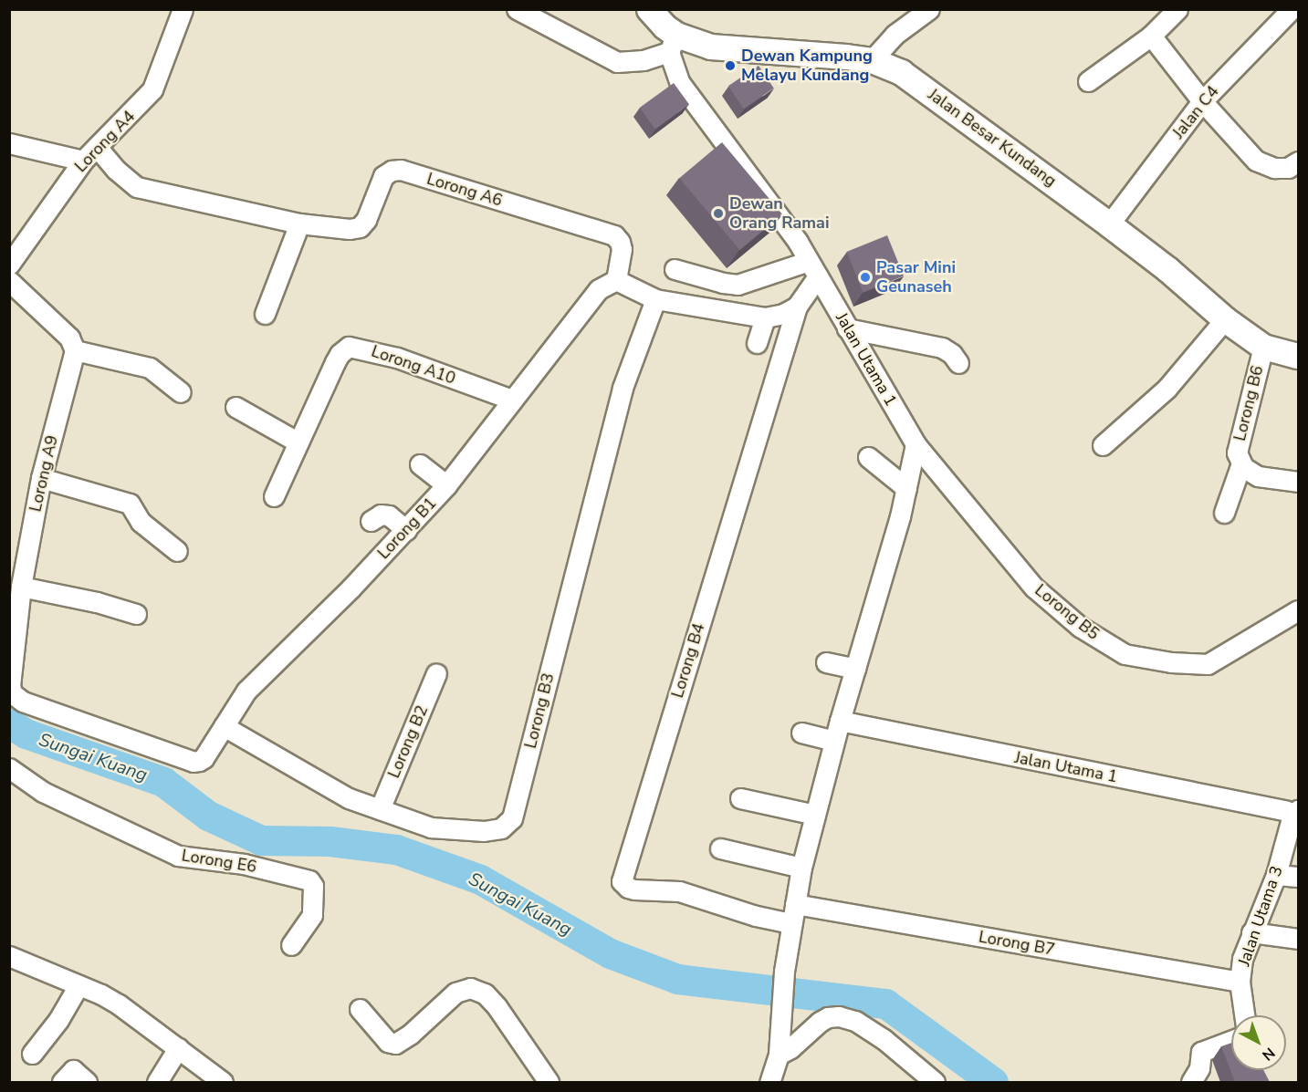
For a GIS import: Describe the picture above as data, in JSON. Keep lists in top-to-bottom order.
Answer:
{
  "streets": {
    "main road": ["Jalan Besar Kundang"],
    "street": [
      "Jalan C4",
      "Lorong A4",
      "Lorong A6",
      "Jalan Utama 1",
      "Lorong A10",
      "Lorong B6",
      "Lorong A9",
      "Lorong B1",
      "Lorong B5",
      "Lorong B4",
      "Lorong B3",
      "Lorong B2",
      "Lorong E6",
      "Jalan Utama 3",
      "Lorong B7"
    ]
  },
  "crossings": [
    ["Jalan C4", "Jalan Besar Kundang"],
    ["Jalan Besar Kundang", "Jalan Utama 1"],
    ["Jalan Besar Kundang", "Lorong B6"],
    ["Lorong A4", "Lorong A6"],
    ["Lorong A6", "Lorong B1"],
    ["Jalan Utama 1", "Lorong B5"],
    ["Jalan Utama 1", "Lorong B4"],
    ["Jalan Utama 1", "Jalan Utama 3"],
    ["Lorong A10", "Lorong B1"],
    ["Lorong A9", "Lorong B1"],
    ["Lorong B1", "Lorong B3"],
    ["Lorong B4", "Lorong B7"],
    ["Lorong B3", "Lorong B2"],
    ["Jalan Utama 3", "Lorong B7"]
  ],
  "water": ["Sungai Kuang"],
  "places": ["Dewan Kampung Melayu Kundang", "Dewan Orang Ramai", "Pasar Mini Geunaseh"],
  "north": "bottom right"
}
